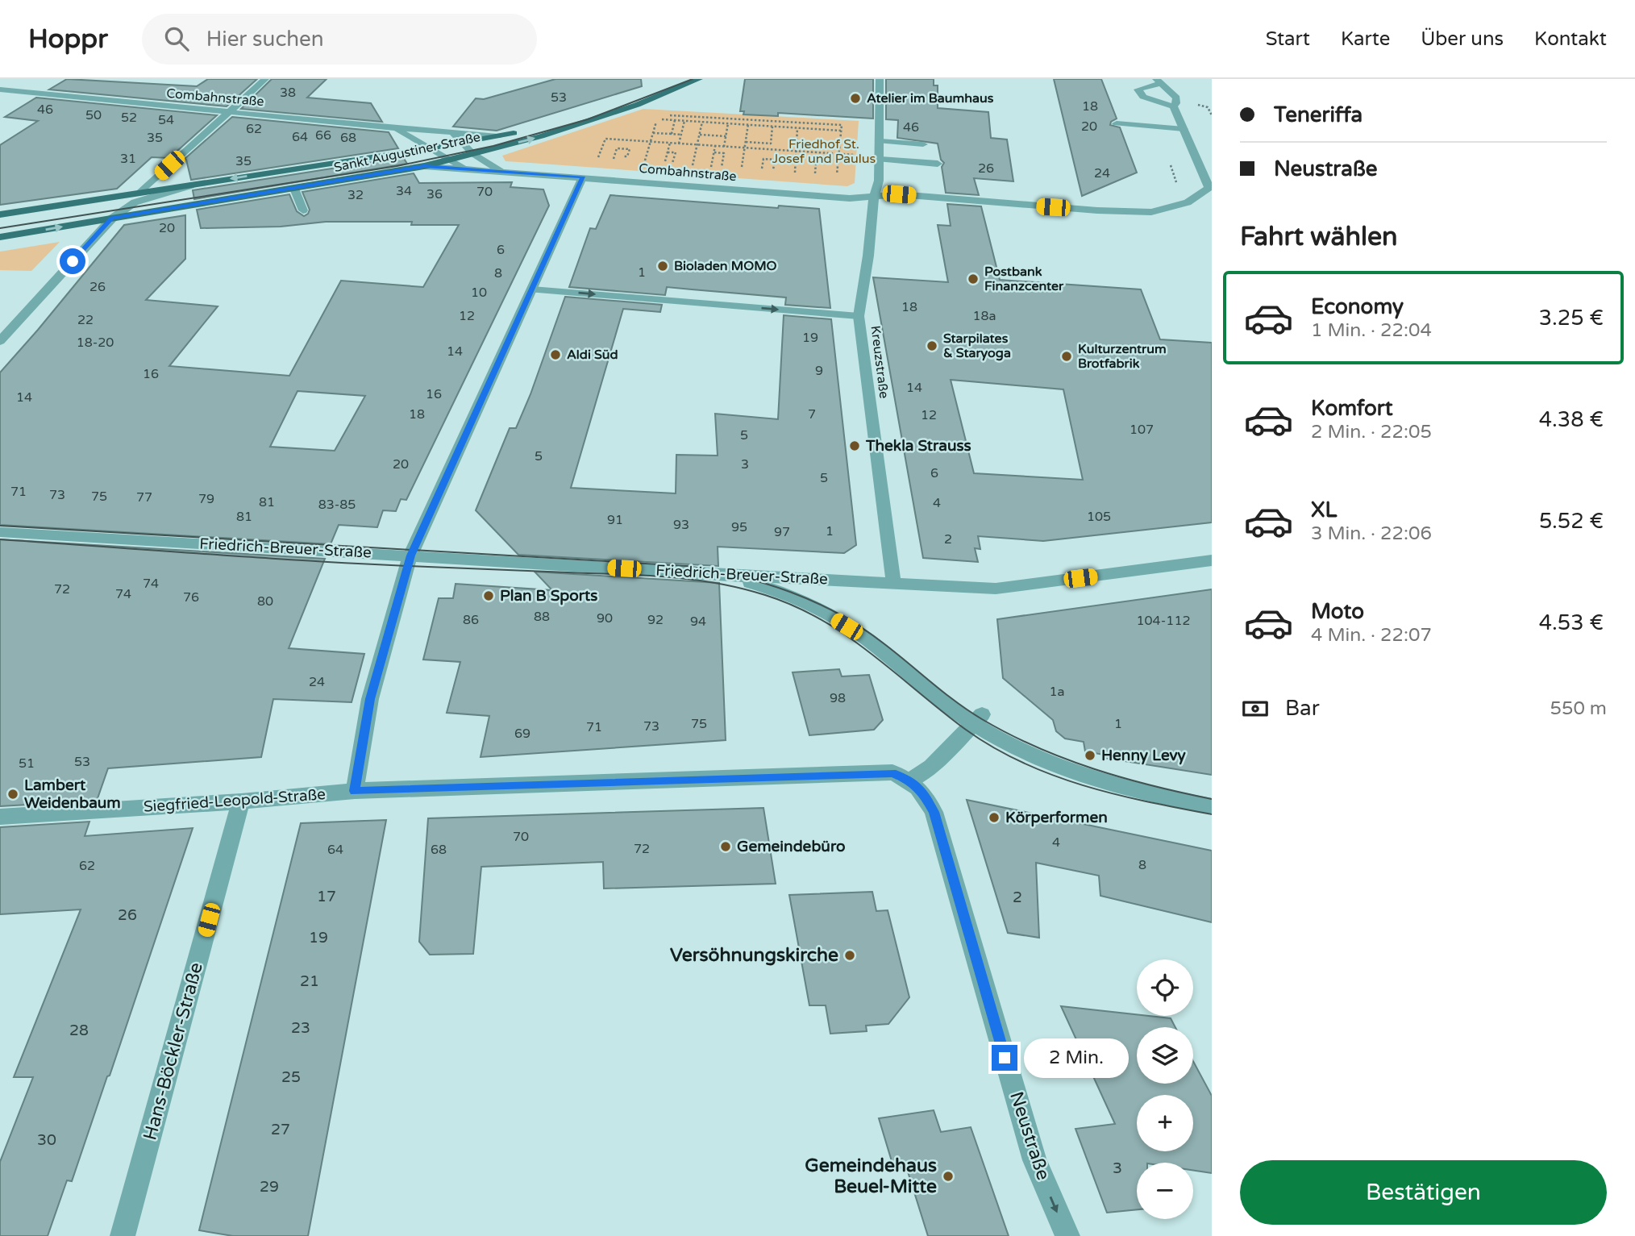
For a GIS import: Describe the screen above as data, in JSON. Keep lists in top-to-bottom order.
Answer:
{
  "streets": {
    "main road": ["Sankt Augustiner Straße"],
    "street": [
      "Combahnstraße",
      "Kreuzstraße",
      "Friedrich-Breuer-Straße",
      "Siegfried-Leopold-Straße",
      "Hans-Böckler-Straße",
      "Neustraße"
    ]
  },
  "crossings": [
    ["Combahnstraße", "Sankt Augustiner Straße"],
    ["Combahnstraße", "Kreuzstraße"],
    ["Kreuzstraße", "Friedrich-Breuer-Straße"],
    ["Siegfried-Leopold-Straße", "Hans-Böckler-Straße"],
    ["Siegfried-Leopold-Straße", "Neustraße"]
  ],
  "one_way": ["Neustraße"],
  "parks": ["Friedhof St. Josef und Paulus"],
  "places": [
    "Atelier im Baumhaus",
    "Bioladen MOMO",
    "Postbank Finanzcenter",
    "Starpilates & Staryoga",
    "Aldi Süd",
    "Kulturzentrum Brotfabrik",
    "Thekla Strauss",
    "Plan B Sports",
    "Henny Levy",
    "Lambert Weidenbaum",
    "Körperformen",
    "Gemeindebüro",
    "Versöhnungskirche",
    "Gemeindehaus Beuel-Mitte"
  ],
  "house_numbers": [
    "38",
    "53",
    "18",
    "46",
    "50",
    "52",
    "54",
    "20",
    "46",
    "62",
    "66",
    "64",
    "35",
    "68",
    "31",
    "35",
    "26",
    "24",
    "34",
    "70",
    "36",
    "32",
    "20",
    "6",
    "1",
    "8",
    "26",
    "10",
    "18",
    "12",
    "18a",
    "22",
    "19",
    "18-20",
    "14",
    "9",
    "16",
    "14",
    "16",
    "14",
    "18",
    "7",
    "12",
    "107",
    "5",
    "5",
    "20",
    "3",
    "6",
    "5",
    "71",
    "73",
    "75",
    "77",
    "79",
    "81",
    "4",
    "83-85",
    "81",
    "105",
    "91",
    "93",
    "95",
    "1",
    "97",
    "2",
    "74",
    "72",
    "74",
    "76",
    "80",
    "88",
    "90",
    "86",
    "92",
    "104-112",
    "94",
    "24",
    "1a",
    "98",
    "75",
    "1",
    "73",
    "71",
    "69",
    "53",
    "51",
    "70",
    "4",
    "72",
    "64",
    "68",
    "8",
    "62",
    "17",
    "2",
    "26",
    "19",
    "21",
    "23",
    "28",
    "25",
    "27",
    "30",
    "3",
    "29"
  ],
  "page": {
    "header": "Hoppr",
    "search": "Hier suchen",
    "nav": [
      "Start",
      "Karte",
      "Über uns",
      "Kontakt"
    ],
    "banner": ["Teneriffa", "Neustraße"],
    "heading": "Fahrt wählen",
    "list": [
      {
        "name": "Economy",
        "note": "1 Min. · 22:04",
        "value": "3.25 €"
      },
      {
        "name": "Komfort",
        "note": "2 Min. · 22:05",
        "value": "4.38 €"
      },
      {
        "name": "XL",
        "note": "3 Min. · 22:06",
        "value": "5.52 €"
      },
      {
        "name": "Moto",
        "note": "4 Min. · 22:07",
        "value": "4.53 €"
      }
    ],
    "pay": ["Bar", "550 m"],
    "map_buttons": ["+", "−"],
    "bubble": "2 Min.",
    "buttons": "Bestätigen"
  }
}
